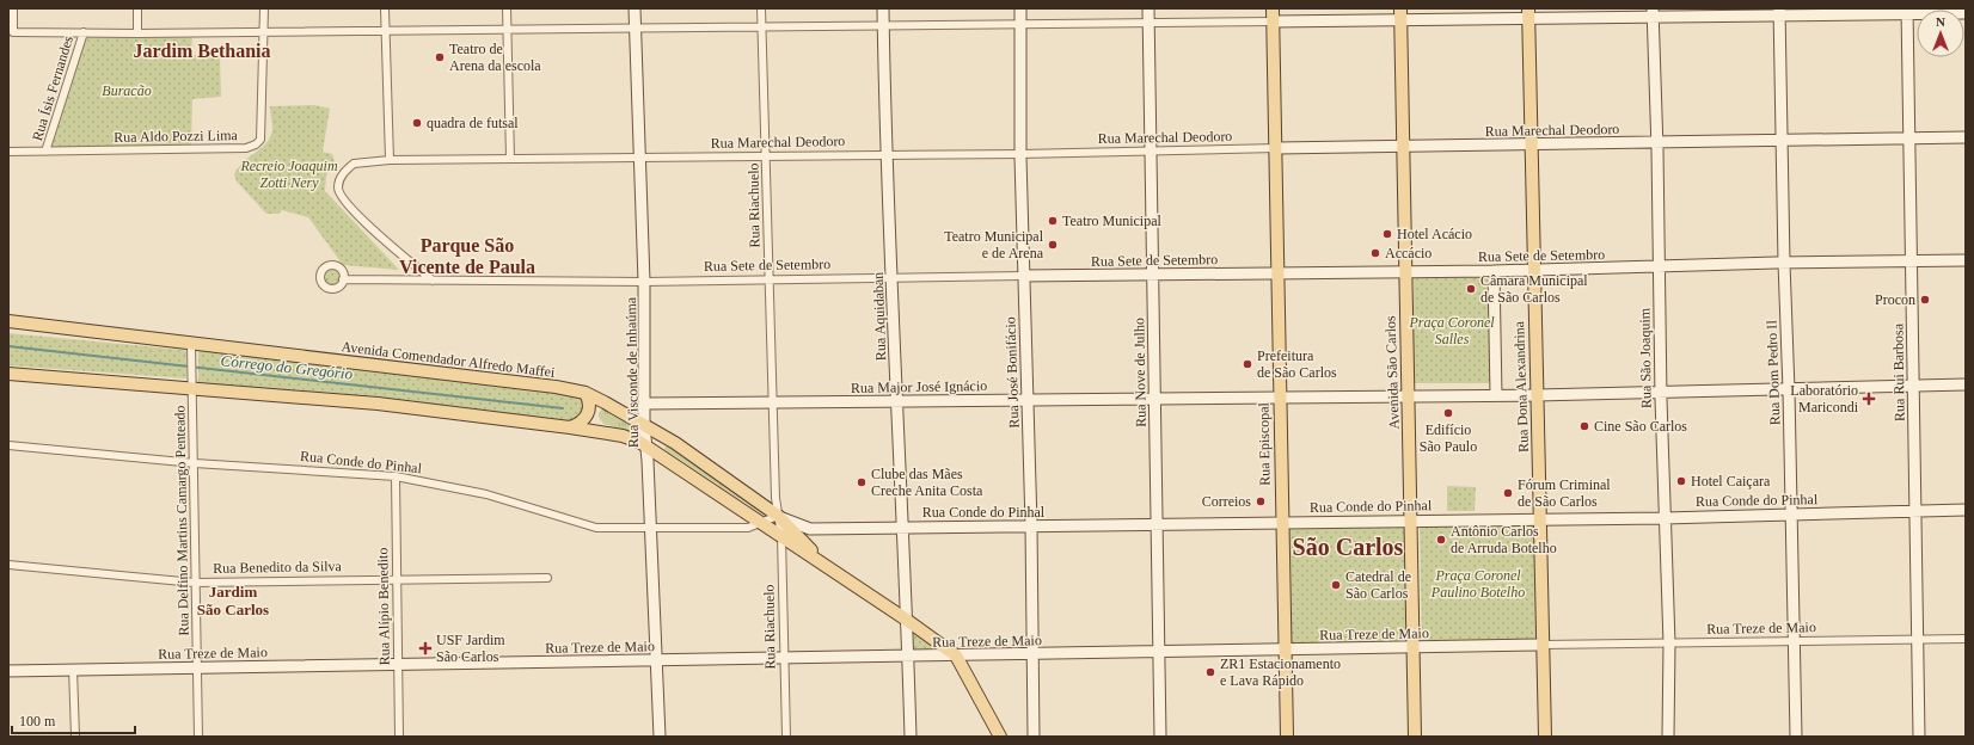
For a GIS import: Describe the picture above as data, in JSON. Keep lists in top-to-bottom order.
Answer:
{
  "streets": {
    "main road": [
      "Avenida Comendador Alfredo Maffei",
      "Avenida São Carlos",
      "Rua Dona Alexandrina",
      "Rua Episcopal"
    ],
    "street": [
      "Rua Ísis Fernandes",
      "Rua Marechal Deodoro",
      "Rua Aldo Pozzi Lima",
      "Rua Riachuelo",
      "Rua Sete de Setembro",
      "Rua Aquidaban",
      "Rua São Joaquim",
      "Rua Visconde de Inhaúma",
      "Rua José Bonifácio",
      "Rua Nove de Julho",
      "Rua Dom Pedro II",
      "Rua Rui Barbosa",
      "Rua Major José Ignácio",
      "Rua Conde do Pinhal",
      "Rua Delfino Martins Camargo Penteado",
      "Rua Benedito da Silva",
      "Rua Alípio Benedito",
      "Rua Treze de Maio"
    ]
  },
  "crossings": [
    ["Rua Ísis Fernandes", "Rua Aldo Pozzi Lima"],
    ["Rua Marechal Deodoro", "Rua Riachuelo"],
    ["Rua Marechal Deodoro", "Rua Sete de Setembro"],
    ["Rua Marechal Deodoro", "Rua Aquidaban"],
    ["Rua Marechal Deodoro", "Rua São Joaquim"],
    ["Rua Marechal Deodoro", "Rua Visconde de Inhaúma"],
    ["Rua Marechal Deodoro", "Rua José Bonifácio"],
    ["Rua Marechal Deodoro", "Rua Nove de Julho"],
    ["Rua Marechal Deodoro", "Avenida São Carlos"],
    ["Rua Marechal Deodoro", "Rua Dom Pedro II"],
    ["Rua Marechal Deodoro", "Rua Rui Barbosa"],
    ["Rua Marechal Deodoro", "Rua Dona Alexandrina"],
    ["Rua Marechal Deodoro", "Rua Episcopal"],
    ["Rua Riachuelo", "Rua Sete de Setembro"],
    ["Rua Riachuelo", "Avenida Comendador Alfredo Maffei"],
    ["Rua Riachuelo", "Rua Major José Ignácio"],
    ["Rua Riachuelo", "Rua Conde do Pinhal"],
    ["Rua Riachuelo", "Rua Treze de Maio"],
    ["Rua Sete de Setembro", "Rua Aquidaban"],
    ["Rua Sete de Setembro", "Rua São Joaquim"],
    ["Rua Sete de Setembro", "Rua Visconde de Inhaúma"],
    ["Rua Sete de Setembro", "Rua José Bonifácio"],
    ["Rua Sete de Setembro", "Rua Nove de Julho"],
    ["Rua Sete de Setembro", "Avenida São Carlos"],
    ["Rua Sete de Setembro", "Rua Dom Pedro II"],
    ["Rua Sete de Setembro", "Rua Rui Barbosa"],
    ["Rua Sete de Setembro", "Rua Dona Alexandrina"],
    ["Rua Sete de Setembro", "Rua Episcopal"],
    ["Rua Aquidaban", "Avenida Comendador Alfredo Maffei"],
    ["Rua Aquidaban", "Rua Major José Ignácio"],
    ["Rua Aquidaban", "Rua Conde do Pinhal"],
    ["Rua Aquidaban", "Rua Treze de Maio"],
    ["Rua São Joaquim", "Rua Major José Ignácio"],
    ["Rua São Joaquim", "Rua Conde do Pinhal"],
    ["Rua São Joaquim", "Rua Treze de Maio"],
    ["Avenida Comendador Alfredo Maffei", "Rua Visconde de Inhaúma"],
    ["Avenida Comendador Alfredo Maffei", "Rua Conde do Pinhal"],
    ["Avenida Comendador Alfredo Maffei", "Rua Delfino Martins Camargo Penteado"],
    ["Avenida Comendador Alfredo Maffei", "Rua Treze de Maio"],
    ["Rua Visconde de Inhaúma", "Rua Major José Ignácio"],
    ["Rua Visconde de Inhaúma", "Rua Conde do Pinhal"],
    ["Rua Visconde de Inhaúma", "Rua Treze de Maio"],
    ["Rua José Bonifácio", "Rua Major José Ignácio"],
    ["Rua José Bonifácio", "Rua Conde do Pinhal"],
    ["Rua José Bonifácio", "Rua Treze de Maio"],
    ["Rua Nove de Julho", "Rua Major José Ignácio"],
    ["Rua Nove de Julho", "Rua Conde do Pinhal"],
    ["Rua Nove de Julho", "Rua Treze de Maio"],
    ["Avenida São Carlos", "Rua Major José Ignácio"],
    ["Avenida São Carlos", "Rua Conde do Pinhal"],
    ["Avenida São Carlos", "Rua Treze de Maio"],
    ["Rua Dom Pedro II", "Rua Major José Ignácio"],
    ["Rua Dom Pedro II", "Rua Conde do Pinhal"],
    ["Rua Dom Pedro II", "Rua Treze de Maio"],
    ["Rua Rui Barbosa", "Rua Major José Ignácio"],
    ["Rua Rui Barbosa", "Rua Conde do Pinhal"],
    ["Rua Rui Barbosa", "Rua Treze de Maio"],
    ["Rua Major José Ignácio", "Rua Dona Alexandrina"],
    ["Rua Major José Ignácio", "Rua Episcopal"],
    ["Rua Dona Alexandrina", "Rua Conde do Pinhal"],
    ["Rua Dona Alexandrina", "Rua Treze de Maio"],
    ["Rua Episcopal", "Rua Conde do Pinhal"],
    ["Rua Episcopal", "Rua Treze de Maio"],
    ["Rua Conde do Pinhal", "Rua Delfino Martins Camargo Penteado"],
    ["Rua Conde do Pinhal", "Rua Alípio Benedito"],
    ["Rua Delfino Martins Camargo Penteado", "Rua Benedito da Silva"],
    ["Rua Delfino Martins Camargo Penteado", "Rua Treze de Maio"],
    ["Rua Benedito da Silva", "Rua Alípio Benedito"],
    ["Rua Alípio Benedito", "Rua Treze de Maio"]
  ],
  "districts": [
    "Jardim Bethania",
    "Parque São Vicente de Paula",
    "São Carlos",
    "Jardim São Carlos"
  ],
  "water": ["Córrego do Gregório"],
  "parks": [
    "Buracão",
    "Recreio Joaquim Zotti Nery",
    "Praça Coronel Salles",
    "Praça Coronel Paulino Botelho"
  ],
  "places": {
    "other": [
      "Teatro de Arena da escola",
      "quadra de futsal",
      "Teatro Municipal",
      "Hotel Acácio",
      "Teatro Municipal e de Arena",
      "Accácio",
      "Câmara Municipal de São Carlos",
      "Procon",
      "Prefeitura de São Carlos",
      "Edifício São Paulo",
      "Cine São Carlos",
      "Hotel Caiçara",
      "Clube das Mães Creche Anita Costa",
      "Fórum Criminal de São Carlos",
      "Correios",
      "Antônio Carlos de Arruda Botelho",
      "Catedral de São Carlos",
      "ZR1 Estacionamento e Lava Rápido"
    ],
    "health": ["Laboratório Maricondi", "USF Jardim São Carlos"]
  },
  "scale_bar": "100 m",
  "north": "top"
}
